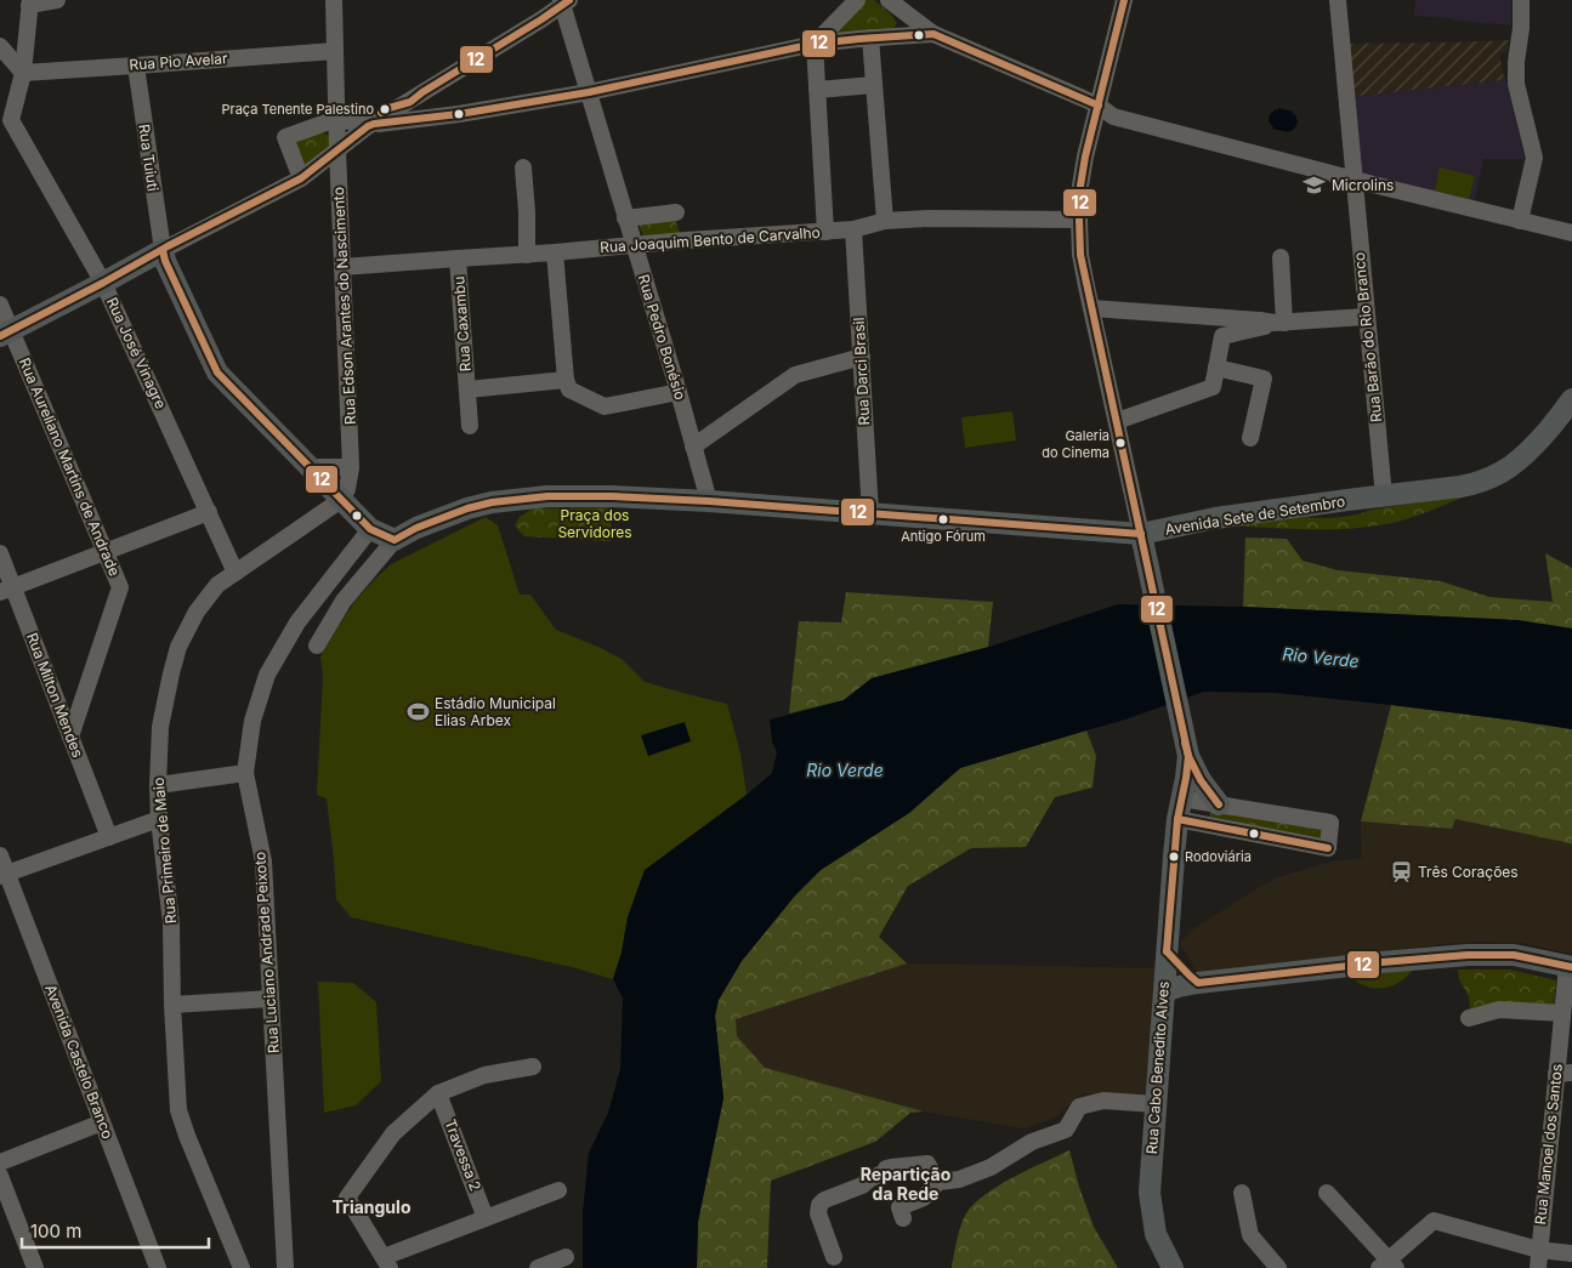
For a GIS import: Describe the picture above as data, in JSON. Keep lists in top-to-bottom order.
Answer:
{
  "streets": {
    "main road": ["Avenida Sete de Setembro", "Rua Cabo Benedito Alves"],
    "street": [
      "Rua Pio Avelar",
      "Rua Tuiuti",
      "Rua Joaquim Bento de Carvalho",
      "Rua Edson Arantes do Nascimento",
      "Rua Caxambu",
      "Rua Pedro Bonésio",
      "Rua Barão do Rio Branco",
      "Rua José Vinagre",
      "Rua Darci Brasil",
      "Rua Aureliano Martins de Andrade",
      "Rua Milton Mendes",
      "Rua Primeiro de Maio",
      "Rua Luciano Andrade Peixoto",
      "Avenida Castelo Branco",
      "Rua Manoel dos Santos",
      "Travessa 2"
    ]
  },
  "crossings": [
    ["Rua Pio Avelar", "Rua Tuiuti"],
    ["Rua Pio Avelar", "Rua Edson Arantes do Nascimento"],
    ["Rua Pio Avelar", "Rua José Vinagre"],
    ["Rua Joaquim Bento de Carvalho", "Rua Edson Arantes do Nascimento"],
    ["Rua Joaquim Bento de Carvalho", "Rua Caxambu"],
    ["Rua Joaquim Bento de Carvalho", "Rua Pedro Bonésio"],
    ["Rua Joaquim Bento de Carvalho", "Rua Darci Brasil"],
    ["Rua Edson Arantes do Nascimento", "Rua Primeiro de Maio"],
    ["Rua Pedro Bonésio", "Avenida Sete de Setembro"],
    ["Rua Barão do Rio Branco", "Avenida Sete de Setembro"],
    ["Rua José Vinagre", "Rua Primeiro de Maio"],
    ["Rua Darci Brasil", "Avenida Sete de Setembro"],
    ["Rua Aureliano Martins de Andrade", "Rua Milton Mendes"]
  ],
  "districts": ["Repartição da Rede", "Triangulo"],
  "water": ["Rio Verde"],
  "parks": ["Praça dos Servidores"],
  "places": {
    "other": [
      "Praça Tenente Palestino",
      "Galeria do Cinema",
      "Antigo Fórum",
      "Rodoviária"
    ],
    "school or university": ["Microlins"],
    "sports": ["Estádio Municipal Elias Arbex"],
    "station": ["Três Corações"]
  },
  "lines": ["transit line 12"],
  "scale_bar": "100 m"
}
